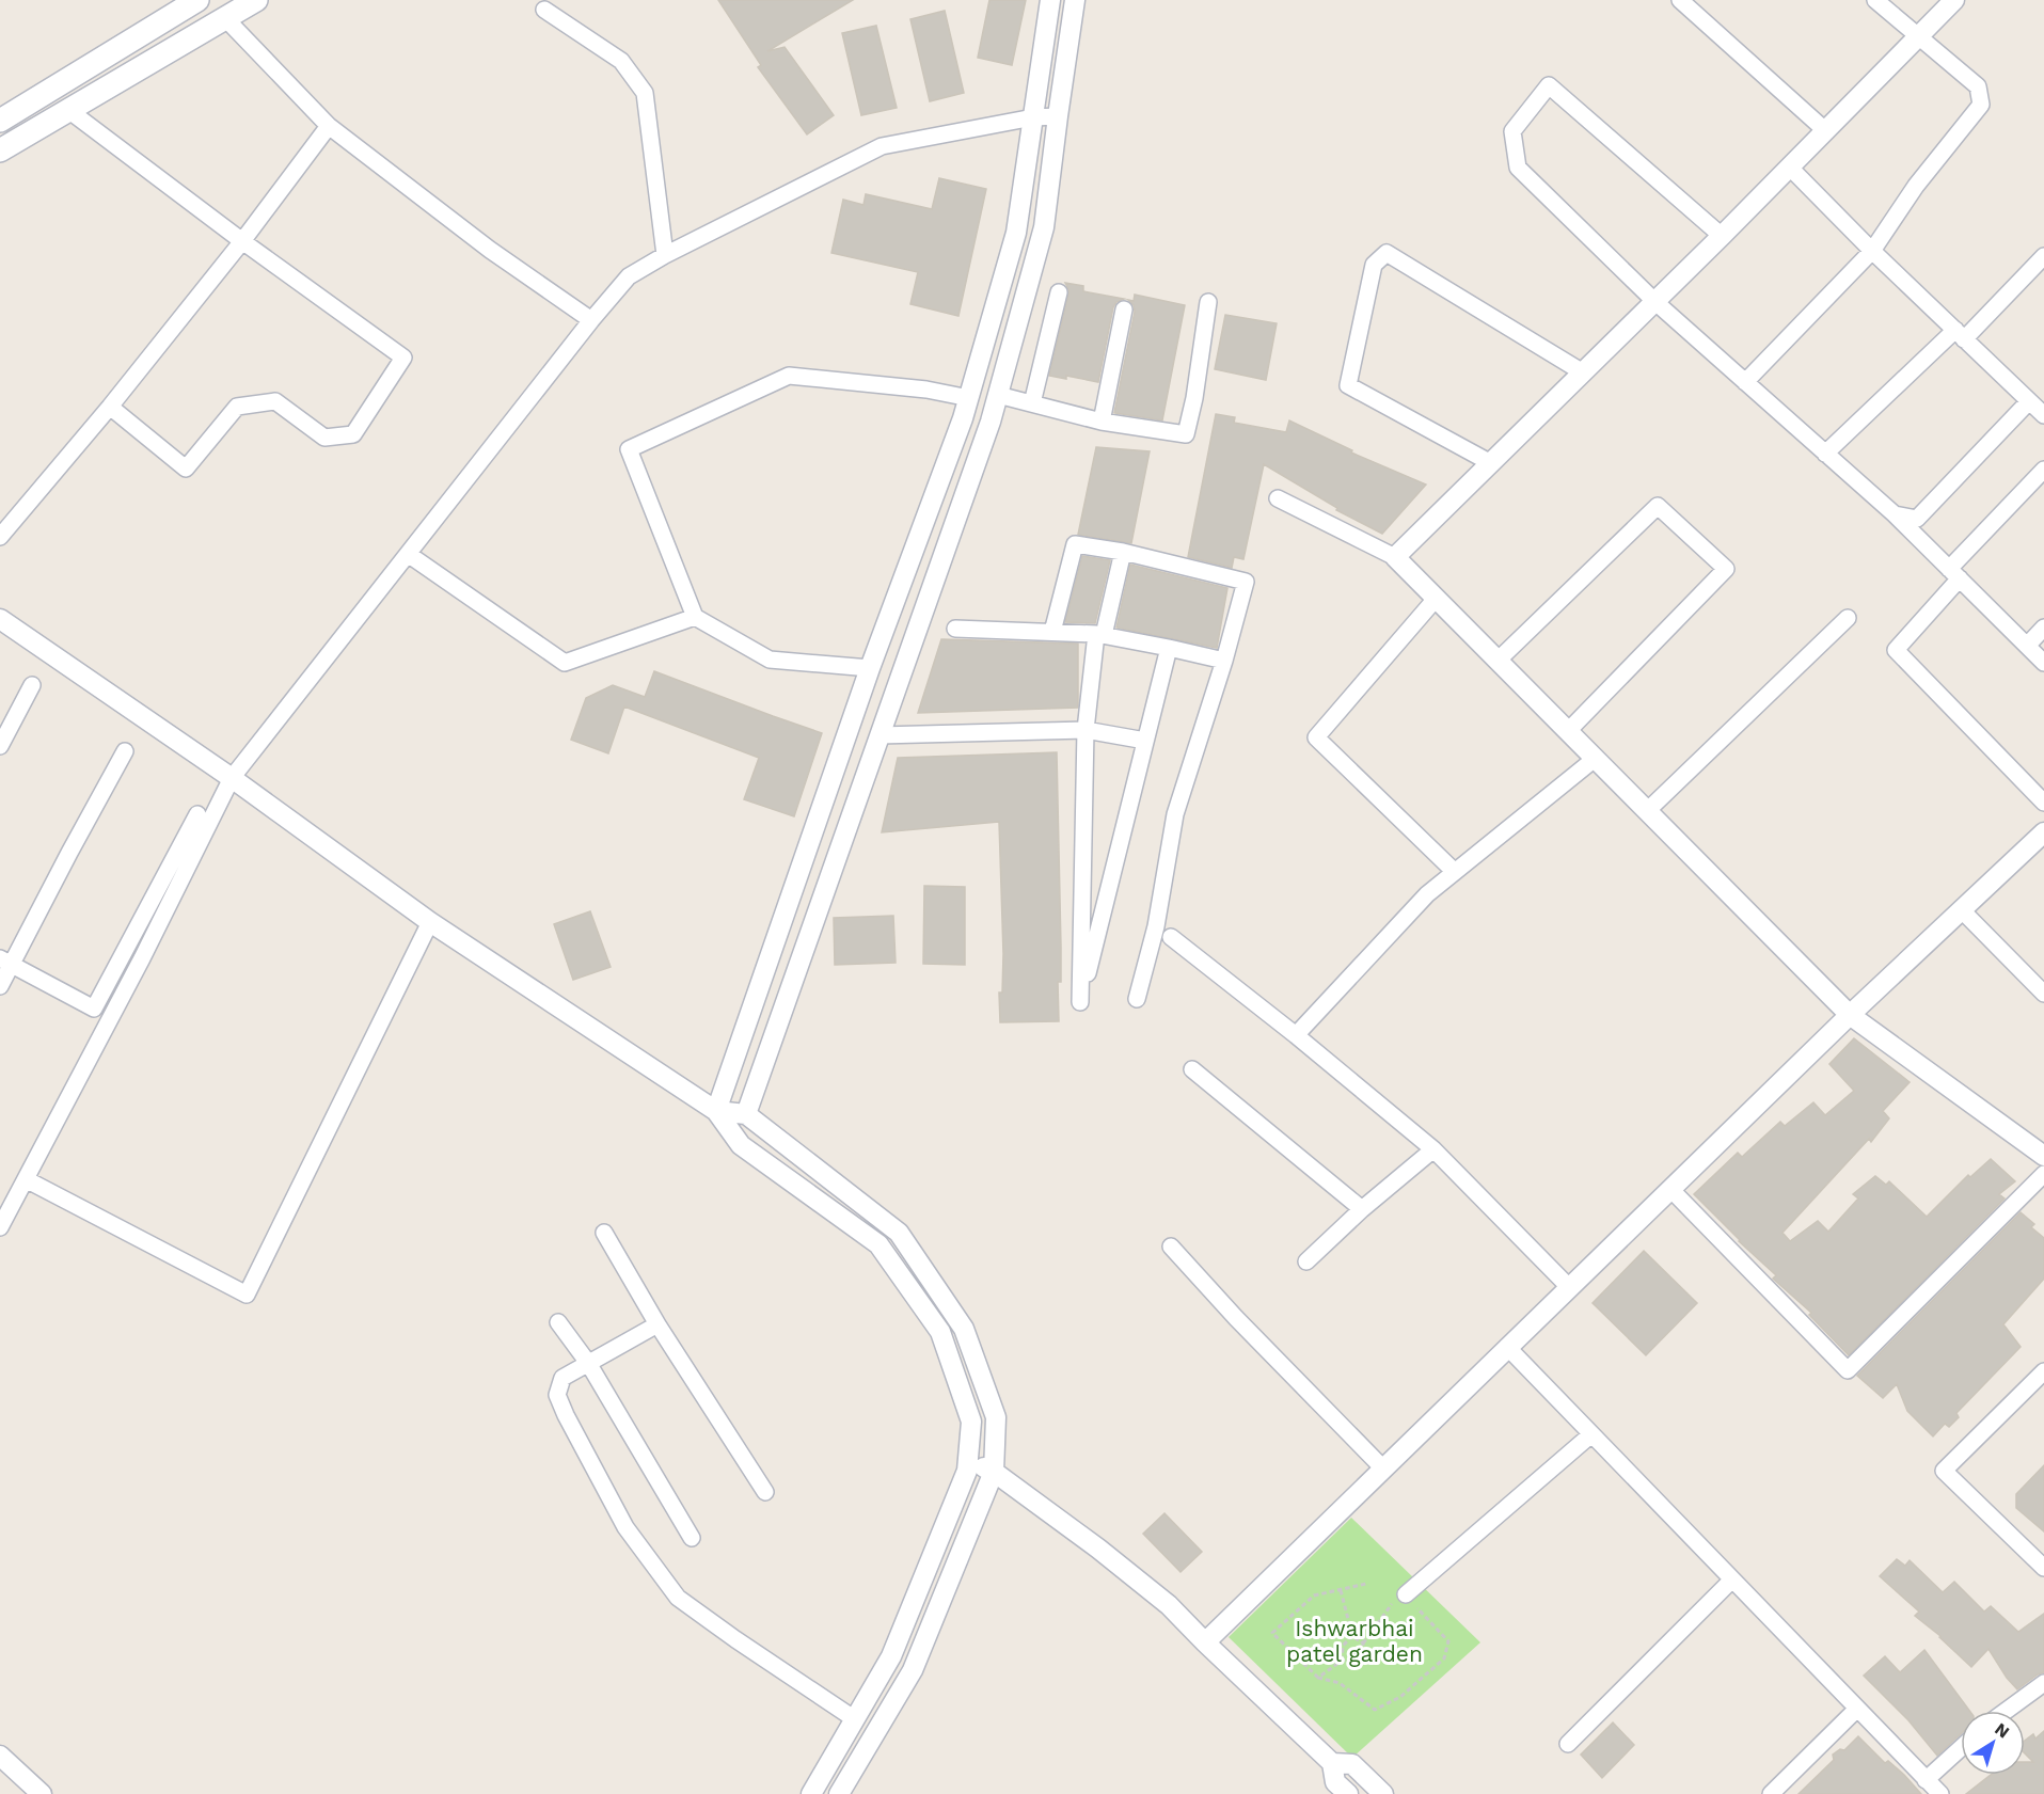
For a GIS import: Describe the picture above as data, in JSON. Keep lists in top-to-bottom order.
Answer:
{
  "parks": ["Ishwarbhai patel garden"],
  "north": "top right"
}
